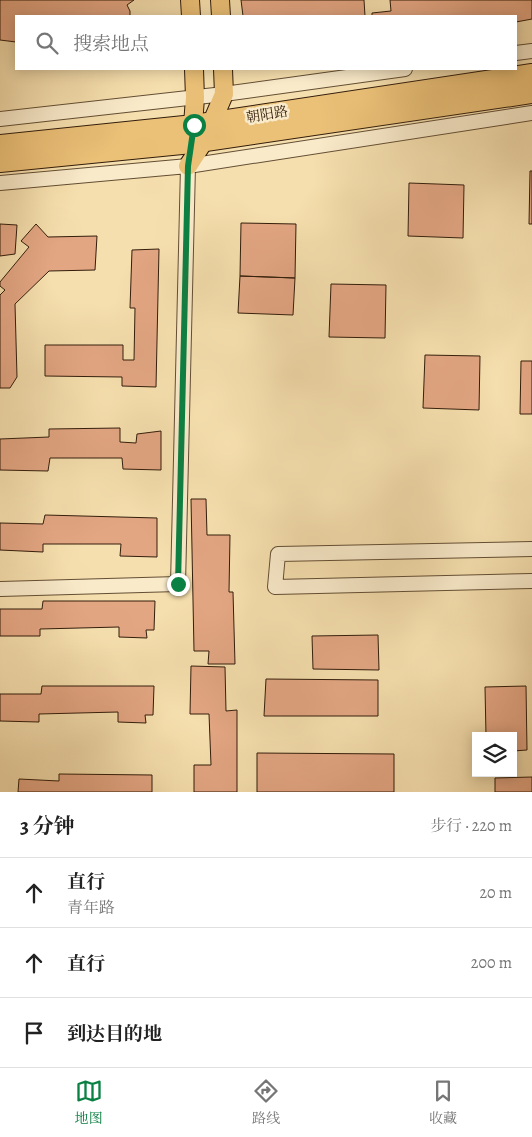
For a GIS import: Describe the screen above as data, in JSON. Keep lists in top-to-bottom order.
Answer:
{
  "streets": {
    "highway": ["朝阳路"]
  },
  "page": {
    "search": "搜索地点",
    "heading": ["3 分钟", "步行 · 220 m"],
    "list": [
      ["直行", "青年路", "20 m"],
      ["直行", "200 m"],
      "到达目的地"
    ],
    "nav": ["地图", "路线", "收藏"]
  }
}
